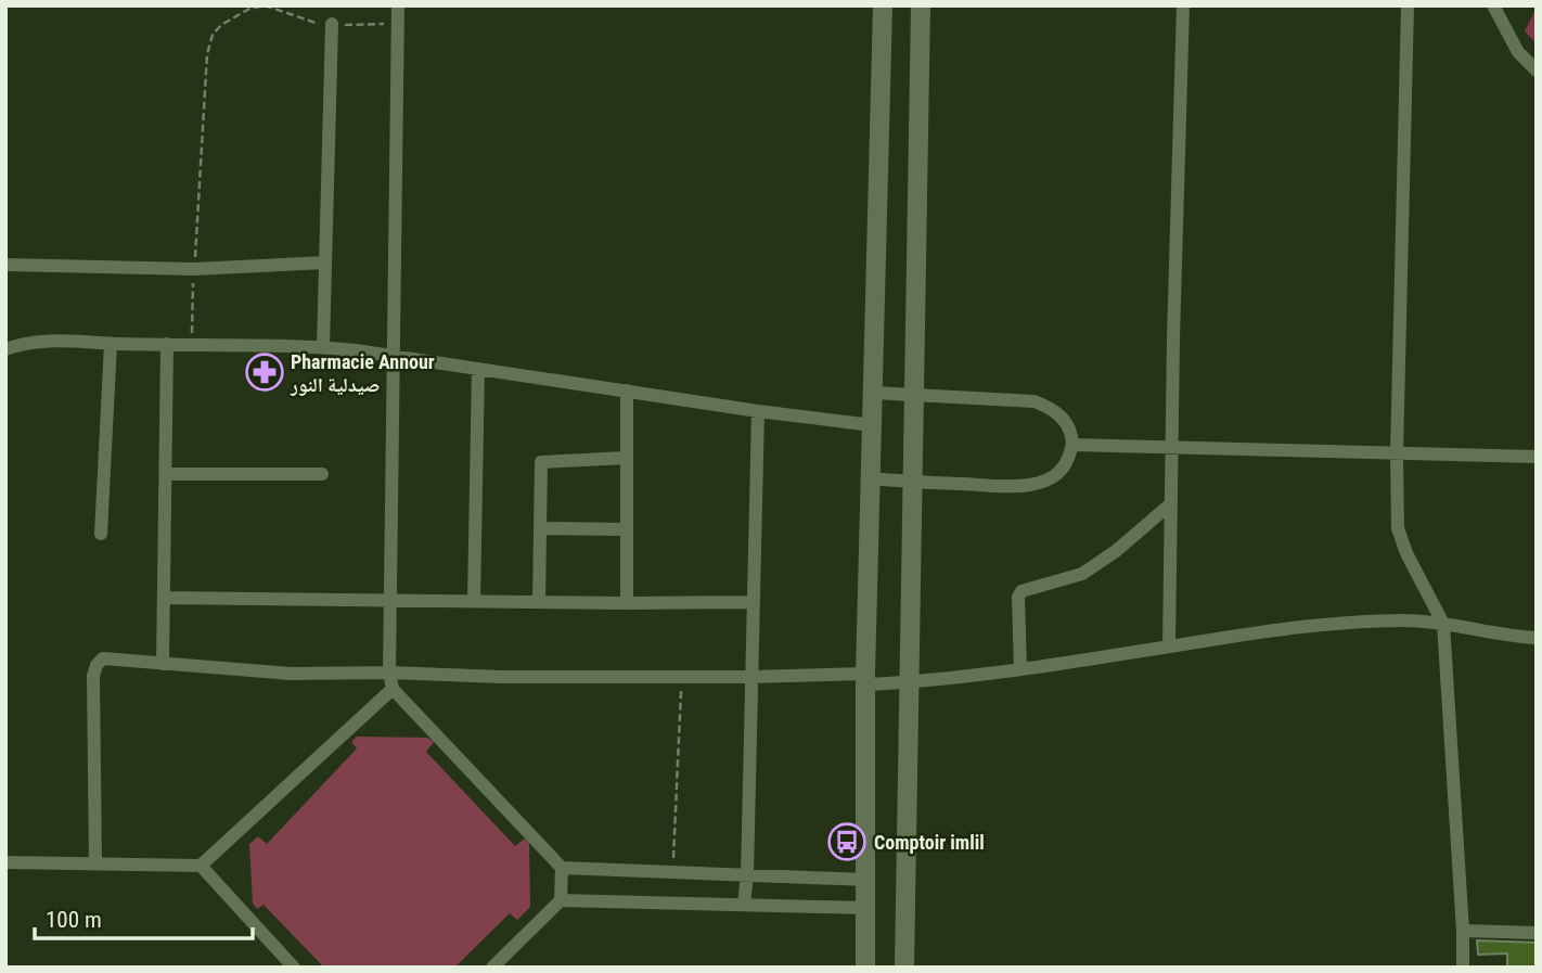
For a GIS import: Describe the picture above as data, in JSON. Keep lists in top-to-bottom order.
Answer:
{
  "places": {
    "pharmacy": ["Pharmacie Annour صيدلية النور"],
    "bus stop": ["Comptoir imlil"]
  },
  "scale_bar": "100 m"
}
